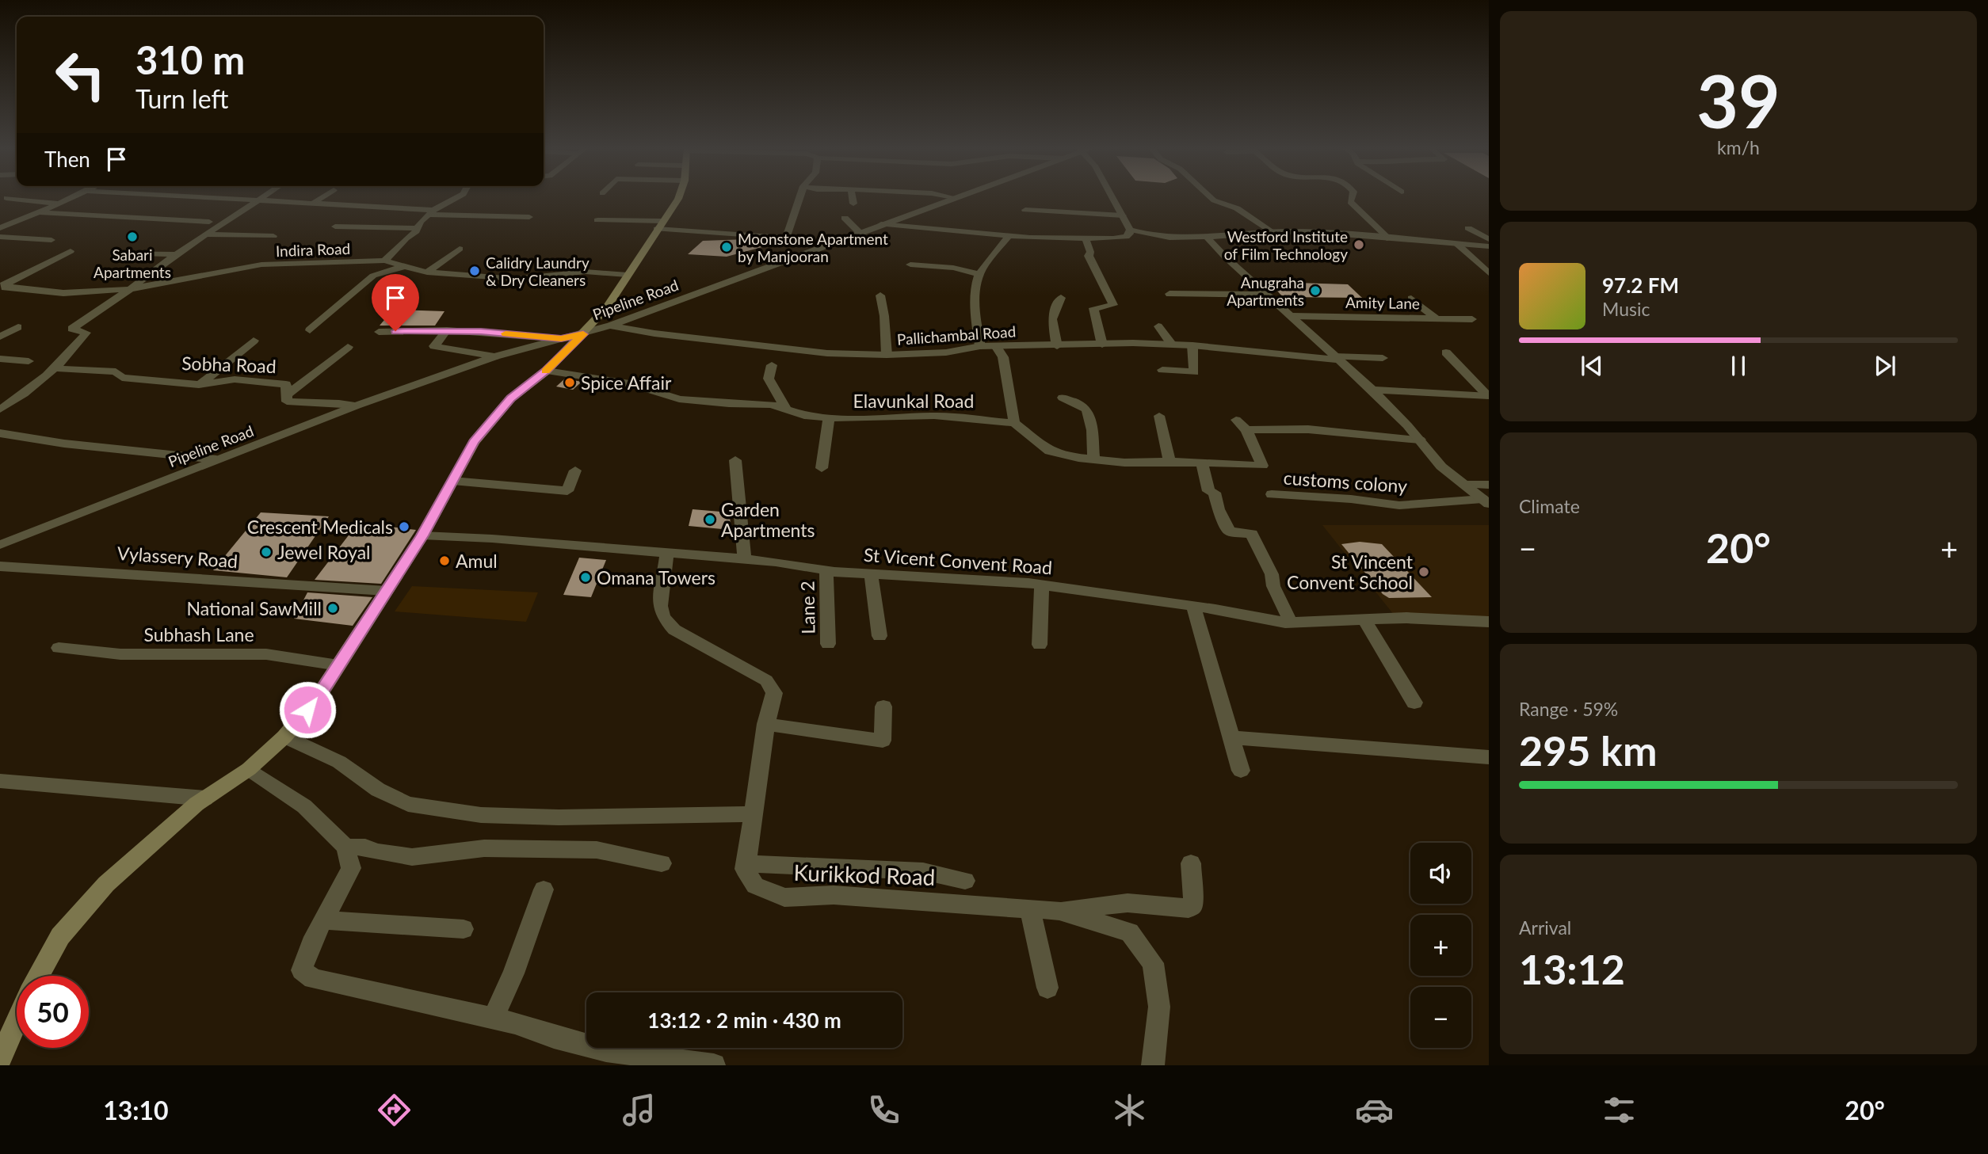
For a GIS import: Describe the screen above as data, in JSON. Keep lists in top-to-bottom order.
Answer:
{
  "streets": {
    "street": [
      "Indira Road",
      "Pipeline Road",
      "Amity Lane",
      "Pallichambal Road",
      "Sobha Road",
      "Elavunkal Road",
      "customs colony",
      "Vylassery Road",
      "St Vicent Convent Road",
      "Lane 2",
      "Subhash Lane",
      "Kurikkod Road"
    ]
  },
  "crossings": [
    ["Pipeline Road", "Pallichambal Road"],
    ["Pipeline Road", "Sobha Road"],
    ["St Vicent Convent Road", "Lane 2"]
  ],
  "places": [
    "Sabari Apartments",
    "Westford Institute of Film Technology",
    "Moonstone Apartment by Manjooran",
    "Calidry Laundry & Dry Cleaners",
    "Anugraha Apartments",
    "Spice Affair",
    "Garden Apartments",
    "Crescent Medicals",
    "Jewel Royal",
    "Amul",
    "St Vincent Convent School",
    "Omana Towers",
    "National SawMill"
  ],
  "page": {
    "tile": [
      ["39", "km/h"],
      "Climate",
      ["Range · 59%", "295 km"],
      ["Arrival", "13:12"]
    ],
    "turn": ["310 m", "Turn left"],
    "then": "Then",
    "song": ["97.2 FM", "Music"],
    "heat": ["−", "20°", "+"],
    "map_buttons": ["+", "−"],
    "limit": "50",
    "trip": "13:12 · 2 min · 430 m",
    "tabs": ["13:10", "20°"]
  }
}
